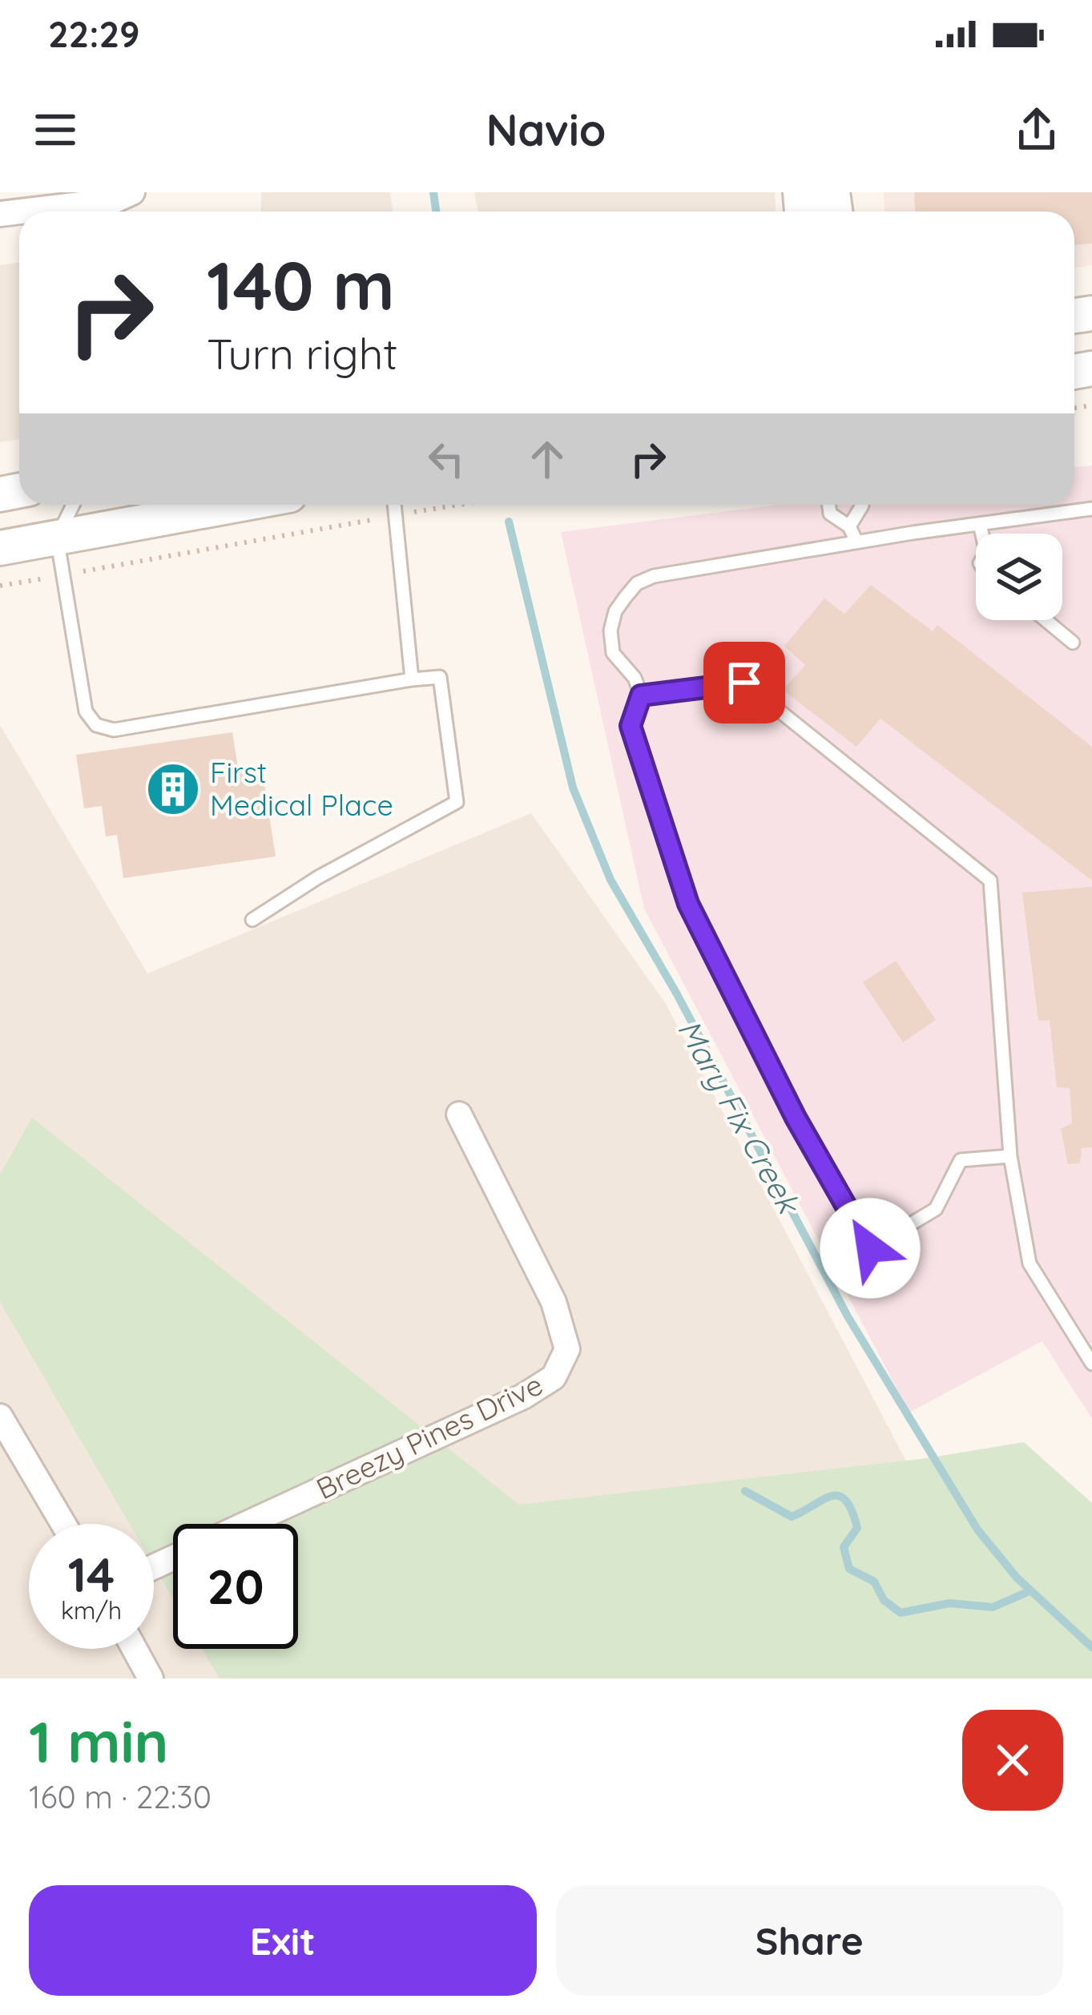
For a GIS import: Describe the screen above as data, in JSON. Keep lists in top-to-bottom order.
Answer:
{
  "streets": {
    "street": ["Breezy Pines Drive"]
  },
  "water": ["Mary Fix Creek"],
  "places": {
    "building": ["First Medical Place"]
  },
  "page": {
    "status": "22:29",
    "header": "Navio",
    "turn": ["140 m", "Turn right"],
    "speed": "14 km/h",
    "limit": "20",
    "heading": ["1 min", "160 m · 22:30"],
    "buttons": ["Exit", "Share"]
  }
}
